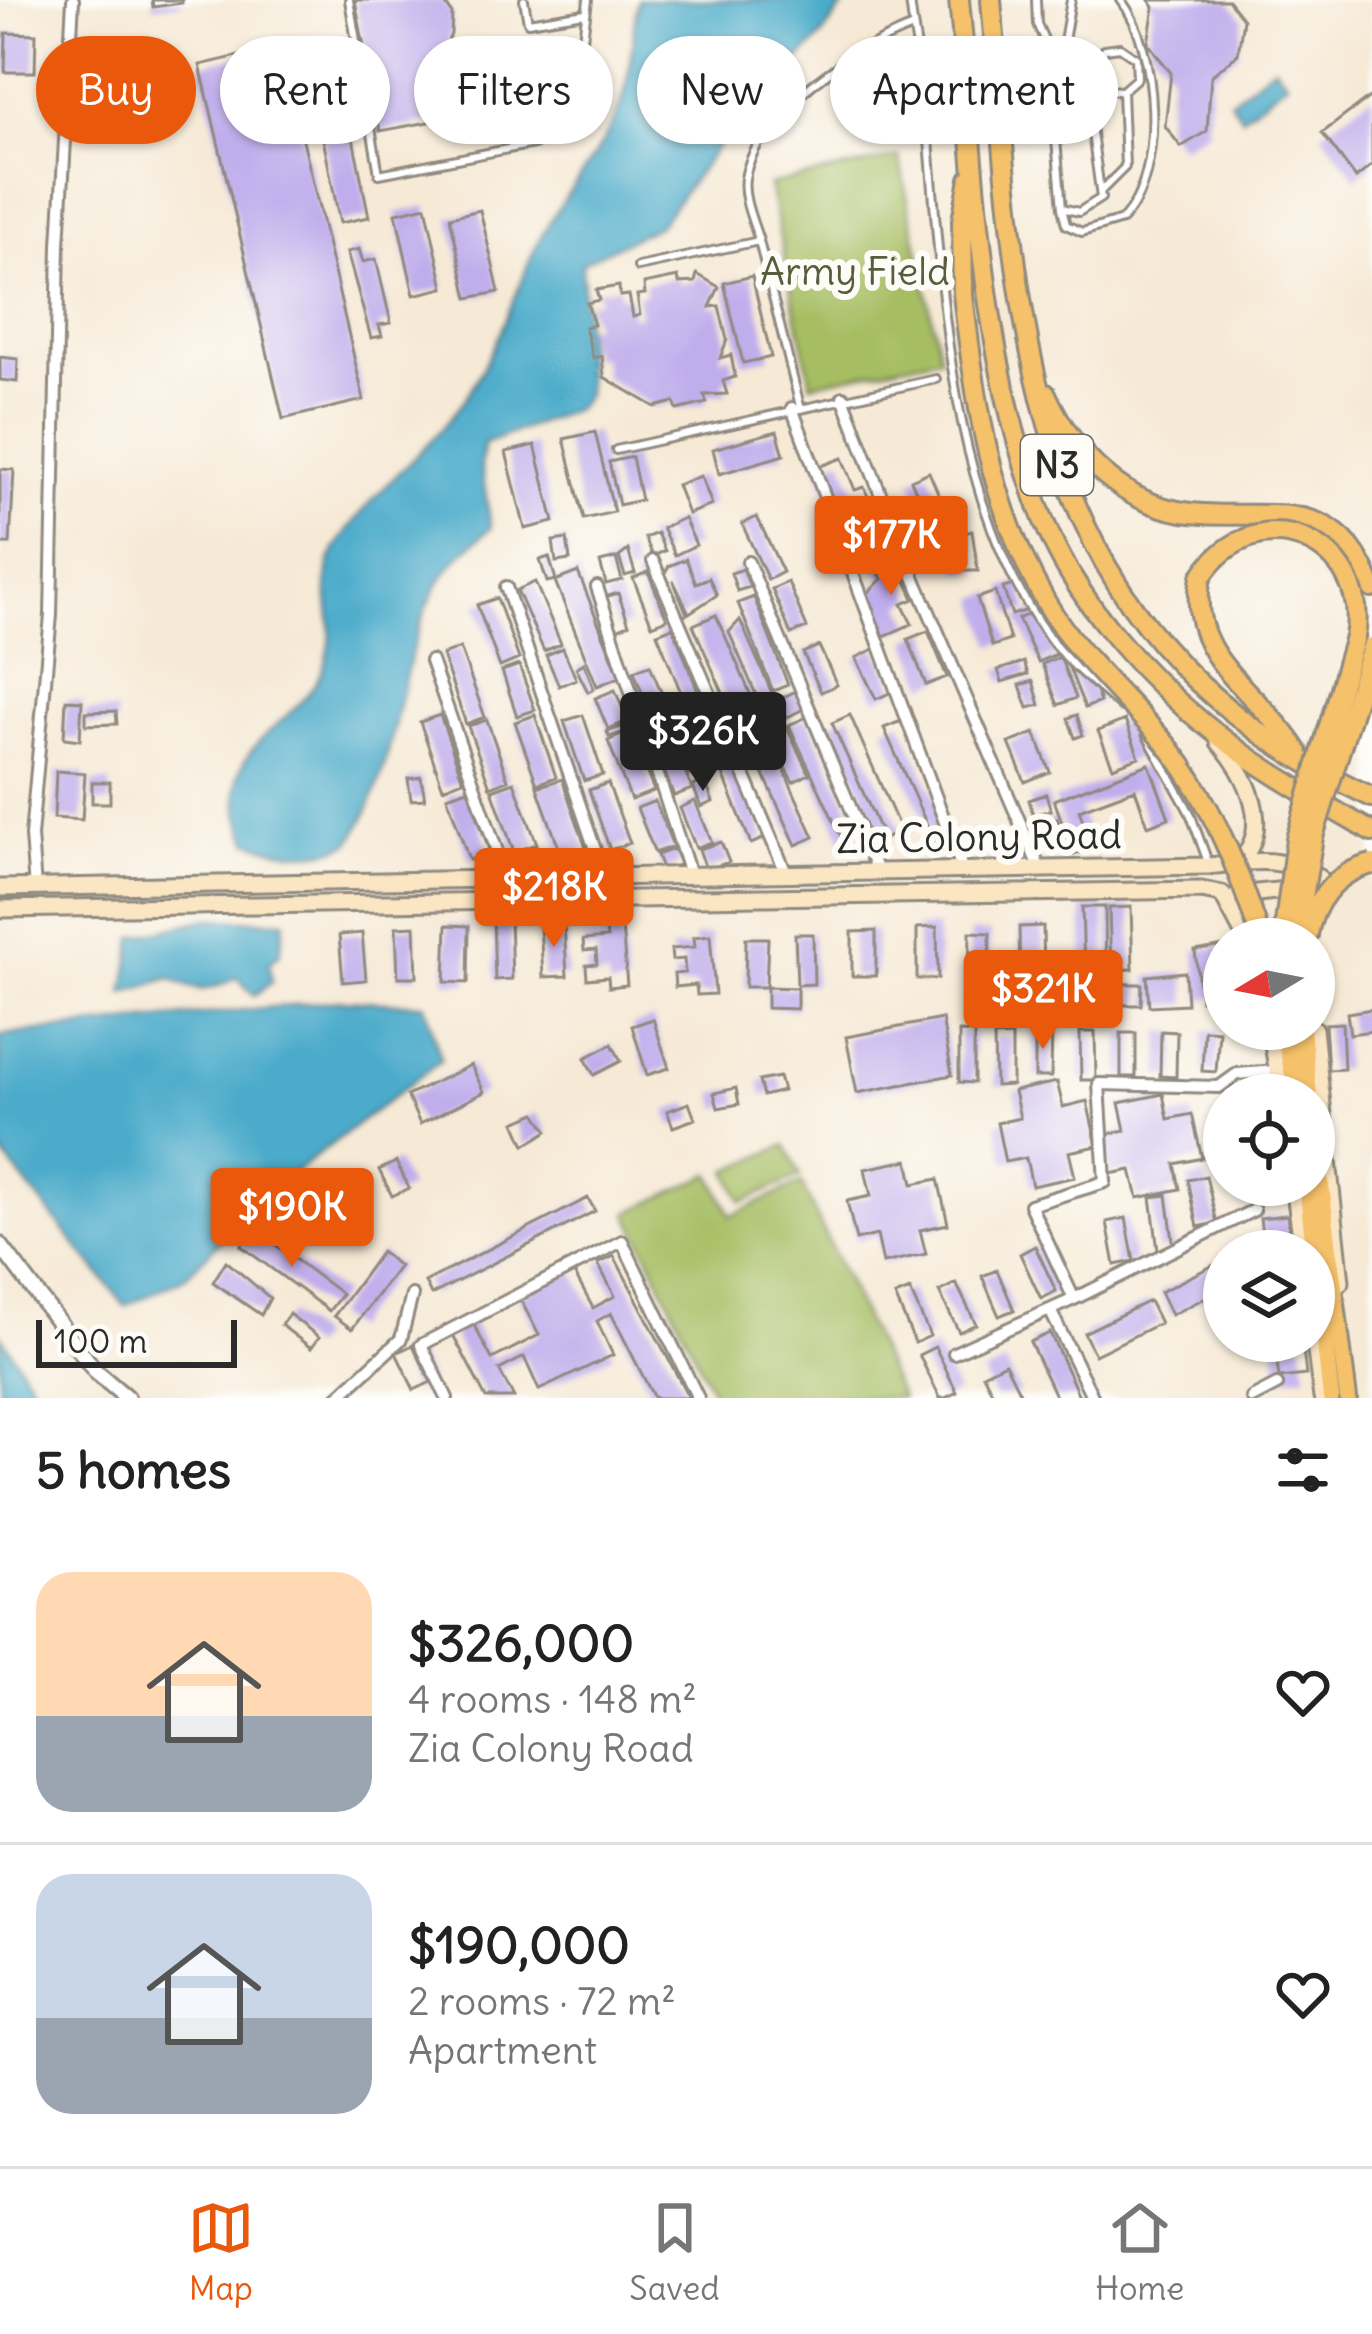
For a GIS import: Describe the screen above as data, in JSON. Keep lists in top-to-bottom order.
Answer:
{
  "streets": {
    "highway": ["N3"],
    "main road": ["Zia Colony Road"]
  },
  "parks": ["Army Field"],
  "scale_bar": "100 m",
  "north": "left",
  "page": {
    "chip": [
      "Buy",
      "Rent",
      "Filters",
      "New",
      "Apartment"
    ],
    "price": [
      "$177K",
      "$326K",
      "$218K",
      "$321K",
      "$190K"
    ],
    "scale": "100 m",
    "heading": "5 homes",
    "list": [
      {
        "name": "$326,000",
        "note": "4 rooms · 148 m² · Zia Colony Road"
      },
      {
        "name": "$190,000",
        "note": "2 rooms · 72 m² · Apartment"
      }
    ],
    "tabs": ["Map", "Saved", "Home"]
  }
}
